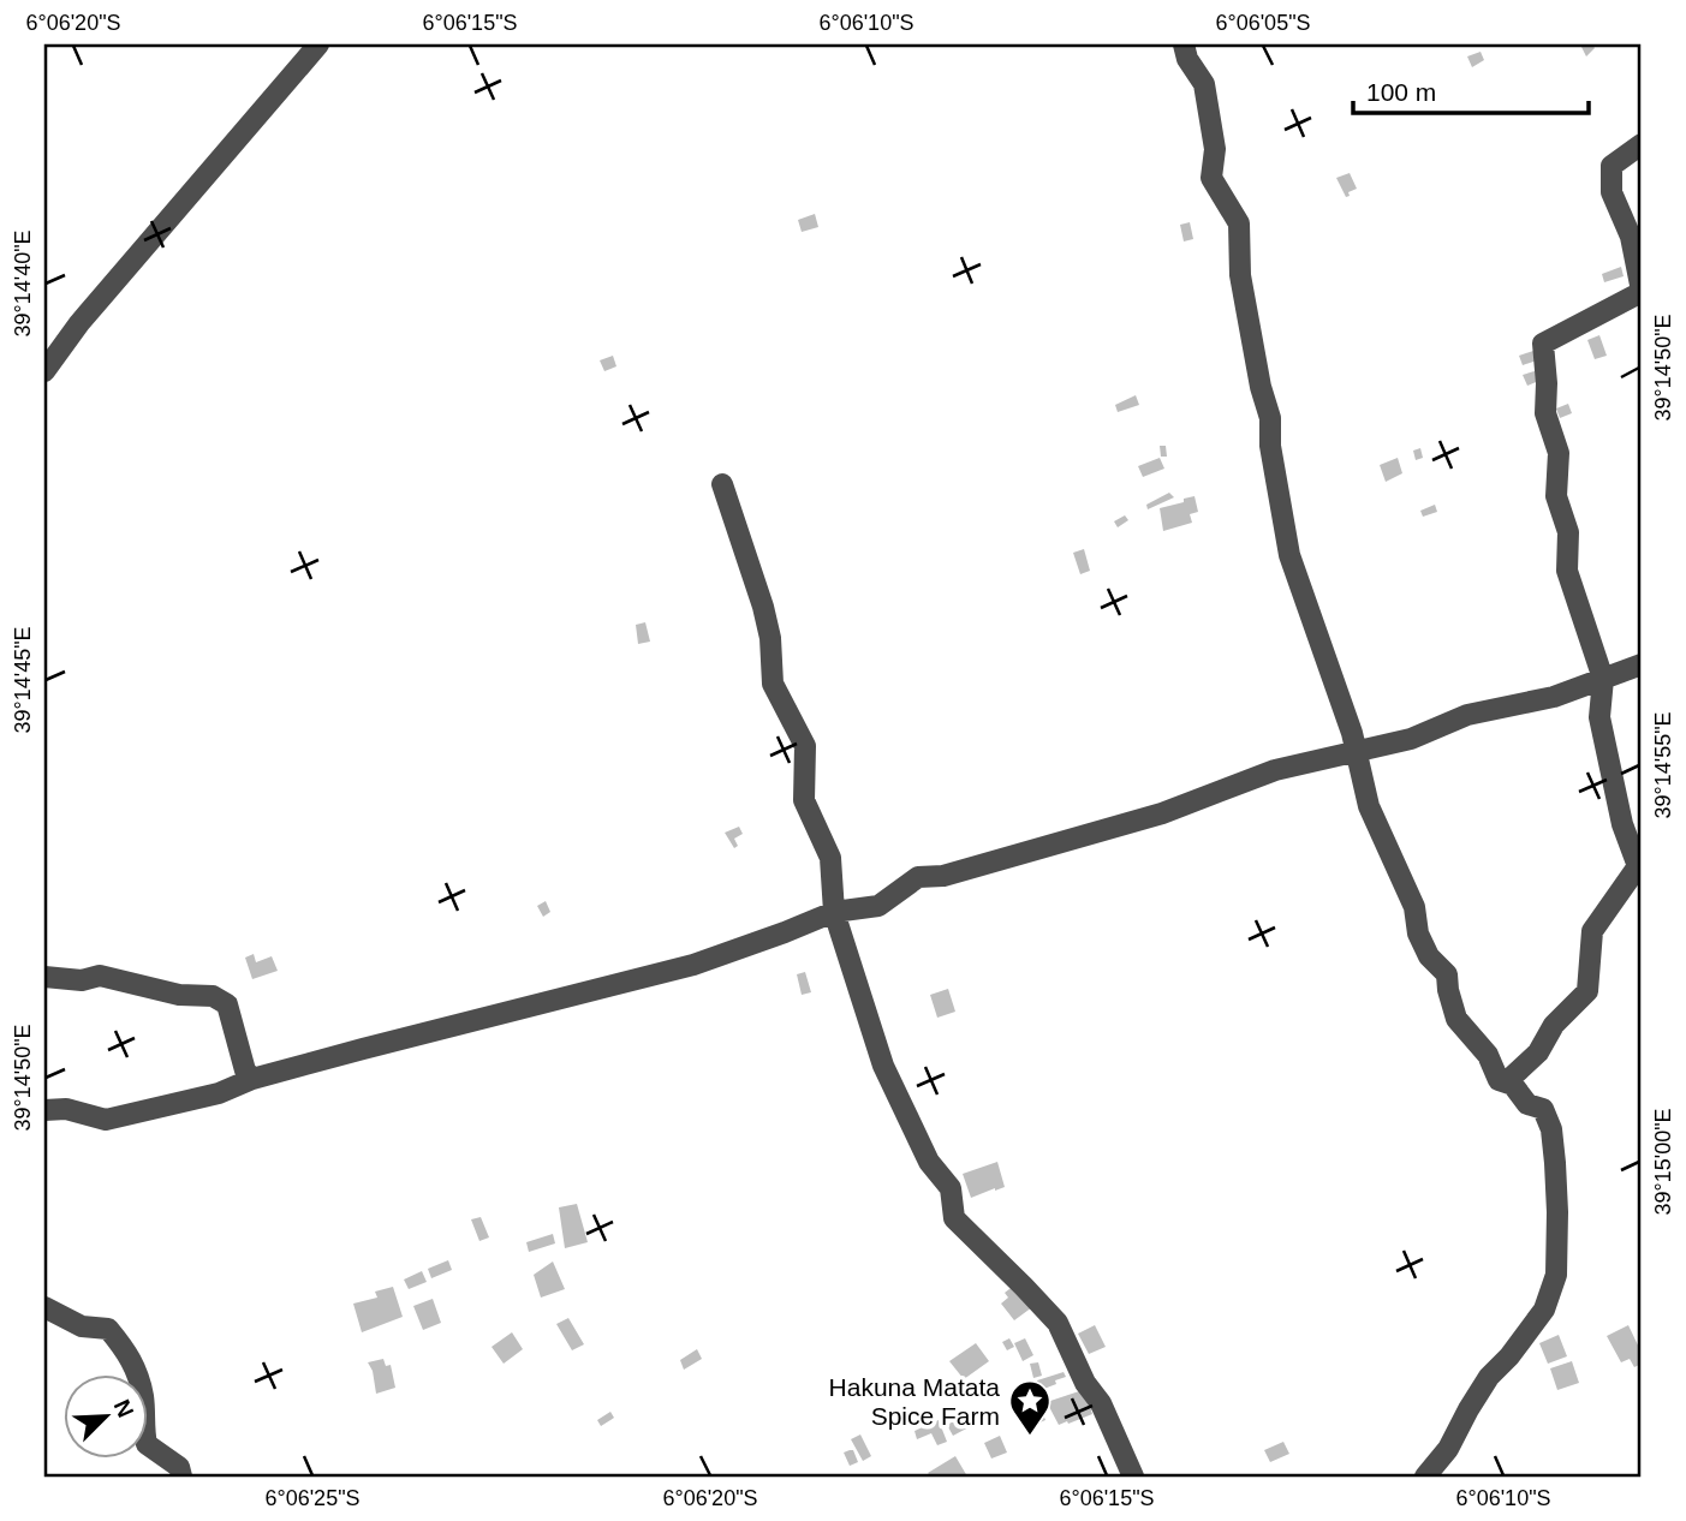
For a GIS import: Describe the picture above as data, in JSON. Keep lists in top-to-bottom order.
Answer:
{
  "places": {
    "place": ["Hakuna Matata Spice Farm"]
  },
  "scale_bar": "100 m",
  "north": "top right",
  "coordinates": [
    "6°06'20\"S",
    "6°06'15\"S",
    "6°06'10\"S",
    "6°06'05\"S",
    "39°14'40\"E",
    "39°14'50\"E",
    "39°14'45\"E",
    "39°14'55\"E",
    "39°15'00\"E",
    "6°06'25\"S"
  ]
}
